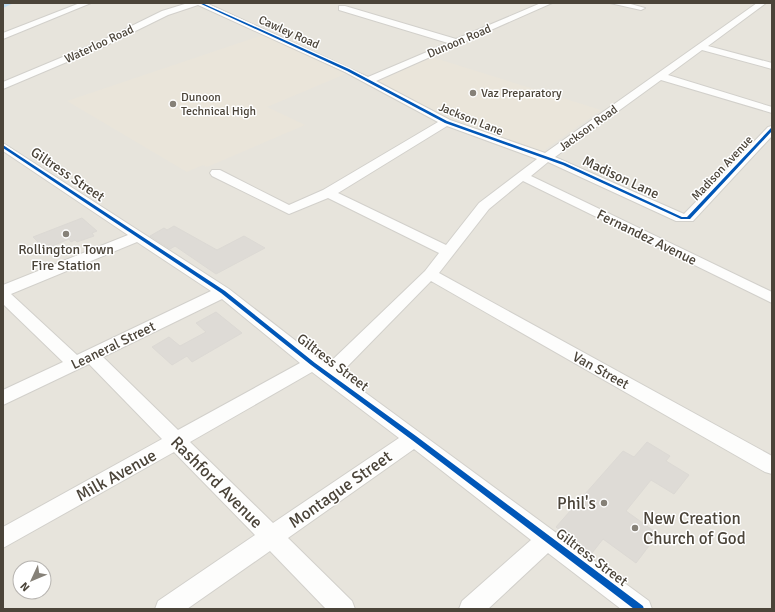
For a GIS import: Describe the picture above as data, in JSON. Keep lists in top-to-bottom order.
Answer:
{
  "streets": {
    "street": [
      "Cawley Road",
      "Dunoon Road",
      "Waterloo Road",
      "Jackson Lane",
      "Jackson Road",
      "Madison Avenue",
      "Giltress Street",
      "Madison Lane",
      "Fernandez Avenue",
      "Leaneral Street",
      "Van Street",
      "Milk Avenue",
      "Rashford Avenue",
      "Montague Street"
    ]
  },
  "crossings": [
    ["Cawley Road", "Dunoon Road"],
    ["Cawley Road", "Jackson Lane"],
    ["Dunoon Road", "Jackson Lane"],
    ["Jackson Lane", "Jackson Road"],
    ["Jackson Lane", "Madison Lane"],
    ["Jackson Road", "Giltress Street"],
    ["Jackson Road", "Madison Lane"],
    ["Jackson Road", "Fernandez Avenue"],
    ["Jackson Road", "Van Street"],
    ["Jackson Road", "Milk Avenue"],
    ["Madison Avenue", "Madison Lane"],
    ["Giltress Street", "Leaneral Street"],
    ["Giltress Street", "Milk Avenue"],
    ["Giltress Street", "Montague Street"],
    ["Leaneral Street", "Rashford Avenue"],
    ["Milk Avenue", "Rashford Avenue"],
    ["Rashford Avenue", "Montague Street"]
  ],
  "places": [
    "Vaz Preparatory",
    "Dunoon Technical High",
    "Rollington Town Fire Station",
    "Phil's",
    "New Creation Church of God"
  ],
  "north": "bottom left"
}
